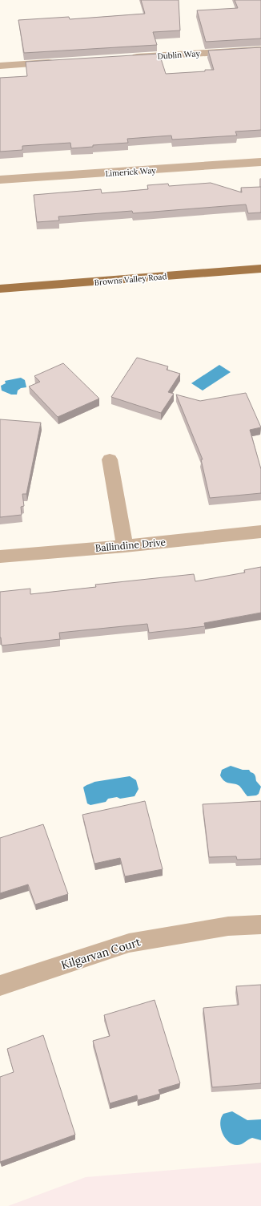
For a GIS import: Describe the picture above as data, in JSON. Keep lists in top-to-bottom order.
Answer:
{
  "streets": {
    "main road": ["Browns Valley Road"],
    "street": [
      "Dublin Way",
      "Limerick Way",
      "Ballindine Drive",
      "Kilgarvan Court"
    ]
  }
}
